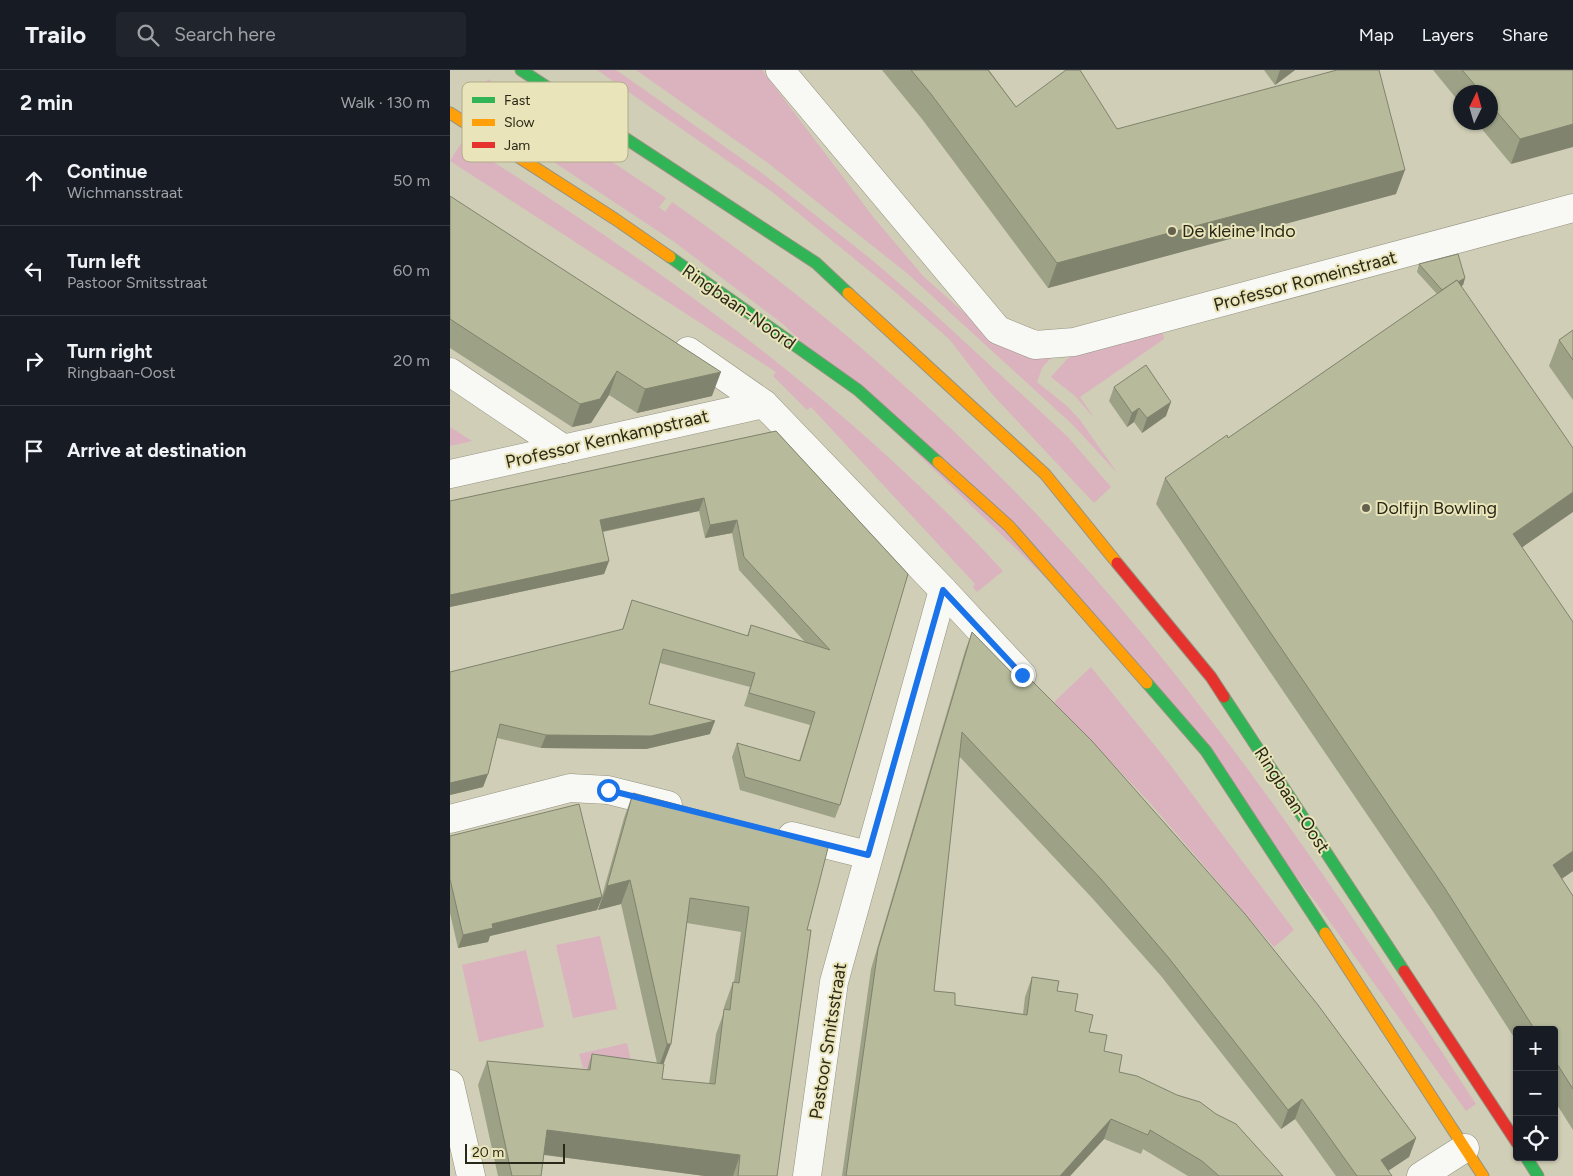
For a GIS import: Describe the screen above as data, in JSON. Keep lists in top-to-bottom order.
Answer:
{
  "streets": {
    "main road": ["Ringbaan-Noord", "Ringbaan-Oost"],
    "street": ["Professor Romeinstraat", "Professor Kernkampstraat", "Pastoor Smitsstraat"]
  },
  "places": ["De kleine Indo", "Dolfijn Bowling"],
  "legend": ["Fast", "Slow", "Jam"],
  "scale_bar": "20 m",
  "north": "top",
  "page": {
    "header": "Trailo",
    "search": "Search here",
    "nav": ["Map", "Layers", "Share"],
    "heading": ["2 min", "Walk · 130 m"],
    "list": [
      ["Continue", "Wichmansstraat", "50 m"],
      ["Turn left", "Pastoor Smitsstraat", "60 m"],
      ["Turn right", "Ringbaan-Oost", "20 m"],
      "Arrive at destination"
    ],
    "map_buttons": ["+", "−"],
    "scale": "20 m"
  }
}
